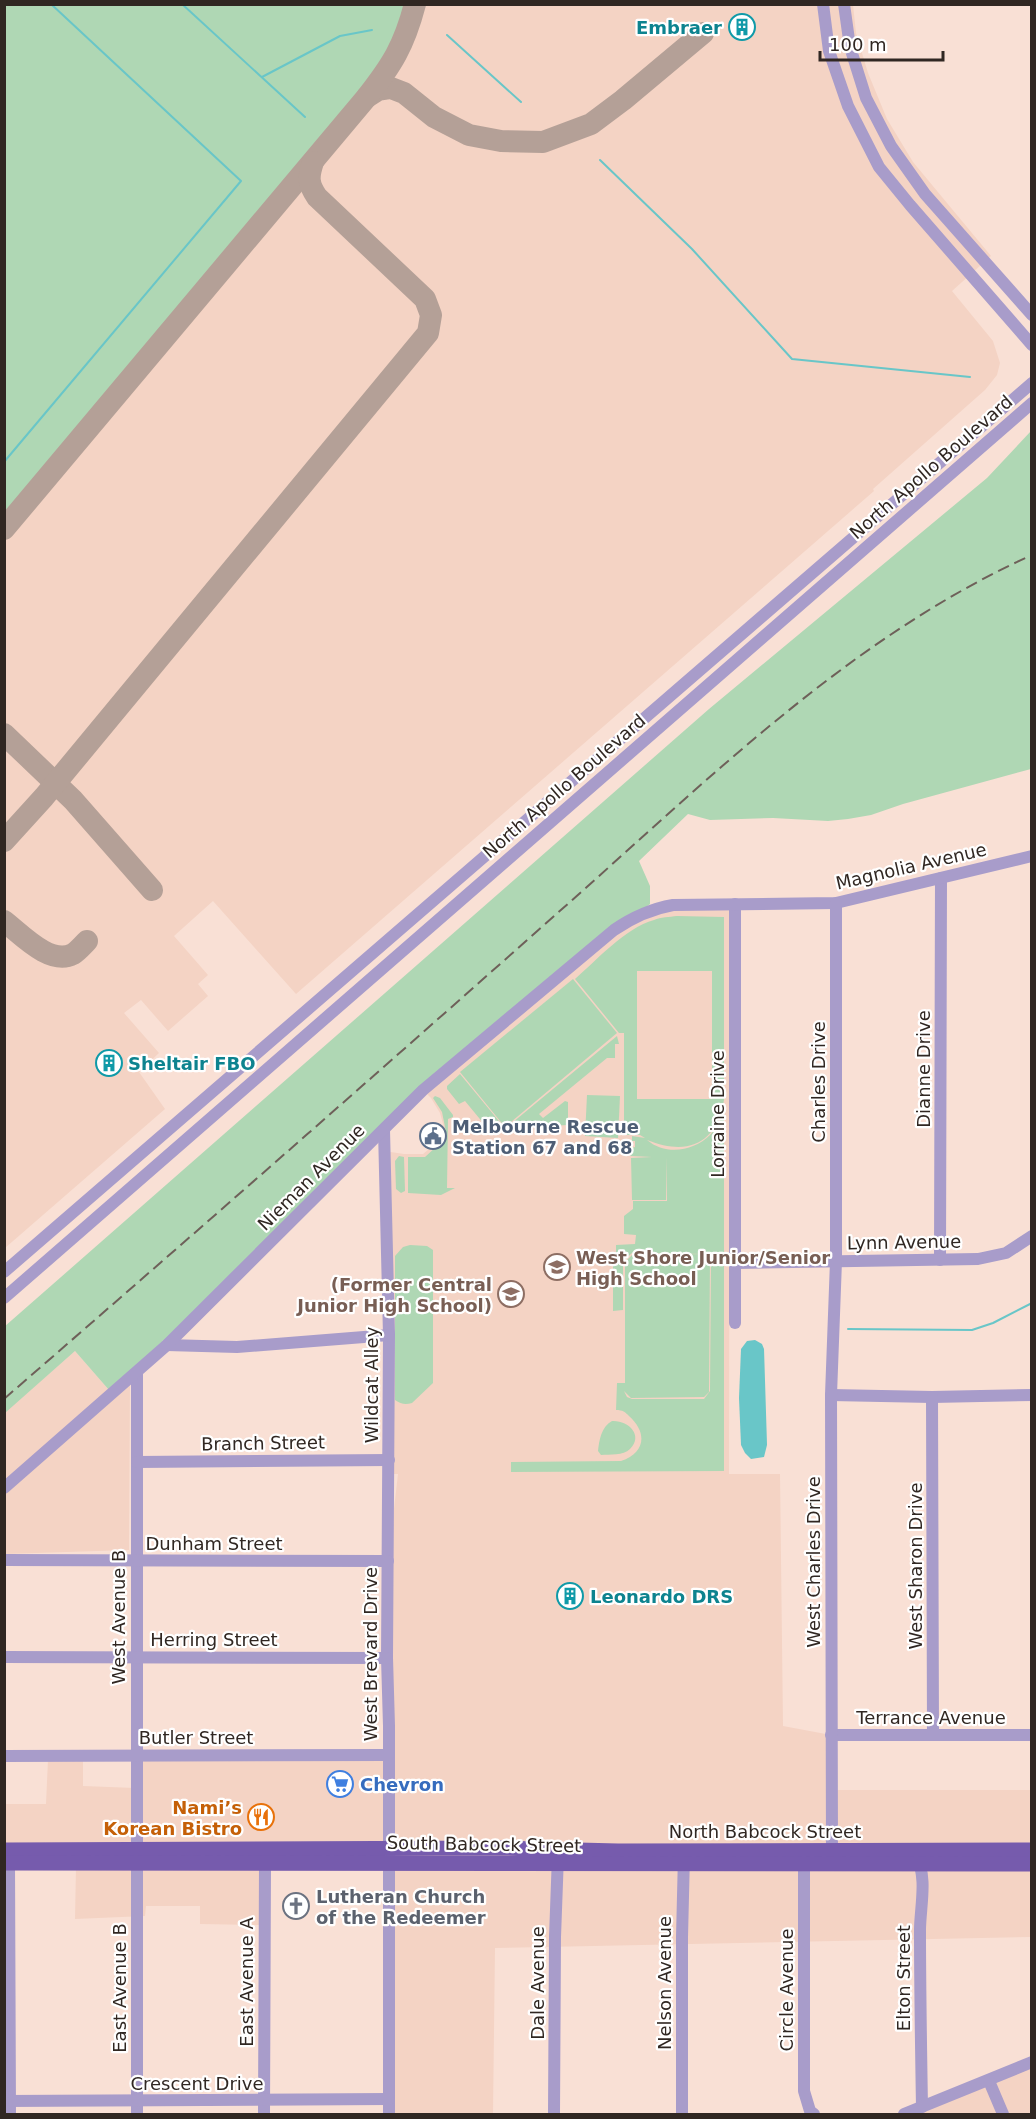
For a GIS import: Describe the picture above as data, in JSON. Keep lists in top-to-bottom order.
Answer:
{
  "streets": {
    "main road": ["North Babcock Street", "South Babcock Street"],
    "street": [
      "North Apollo Boulevard",
      "Magnolia Avenue",
      "Dianne Drive",
      "Charles Drive",
      "Lorraine Drive",
      "Nieman Avenue",
      "Lynn Avenue",
      "Wildcat Alley",
      "Branch Street",
      "Dunham Street",
      "West Charles Drive",
      "West Sharon Drive",
      "West Avenue B",
      "Herring Street",
      "West Brevard Drive",
      "Terrance Avenue",
      "Butler Street",
      "Elton Street",
      "East Avenue A",
      "Dale Avenue",
      "Nelson Avenue",
      "East Avenue B",
      "Circle Avenue",
      "Crescent Drive"
    ]
  },
  "crossings": [
    ["Magnolia Avenue", "Dianne Drive"],
    ["Magnolia Avenue", "Charles Drive"],
    ["Magnolia Avenue", "Lorraine Drive"],
    ["Magnolia Avenue", "Nieman Avenue"],
    ["Dianne Drive", "Lynn Avenue"],
    ["Charles Drive", "Lynn Avenue"],
    ["Charles Drive", "West Charles Drive"],
    ["Lorraine Drive", "Lynn Avenue"],
    ["Nieman Avenue", "Wildcat Alley"],
    ["Nieman Avenue", "West Avenue B"],
    ["Lynn Avenue", "West Charles Drive"],
    ["Wildcat Alley", "Branch Street"],
    ["Wildcat Alley", "West Brevard Drive"],
    ["Branch Street", "West Avenue B"],
    ["Branch Street", "West Brevard Drive"],
    ["Dunham Street", "West Avenue B"],
    ["Dunham Street", "West Brevard Drive"],
    ["West Charles Drive", "Terrance Avenue"],
    ["West Charles Drive", "North Babcock Street"],
    ["West Charles Drive", "South Babcock Street"],
    ["West Sharon Drive", "Terrance Avenue"],
    ["West Avenue B", "Herring Street"],
    ["West Avenue B", "Butler Street"],
    ["West Avenue B", "South Babcock Street"],
    ["West Avenue B", "East Avenue B"],
    ["Herring Street", "West Brevard Drive"],
    ["West Brevard Drive", "Butler Street"],
    ["West Brevard Drive", "South Babcock Street"],
    ["West Brevard Drive", "Crescent Drive"],
    ["North Babcock Street", "South Babcock Street"],
    ["North Babcock Street", "Nelson Avenue"],
    ["South Babcock Street", "Elton Street"],
    ["South Babcock Street", "East Avenue A"],
    ["South Babcock Street", "Dale Avenue"],
    ["South Babcock Street", "Nelson Avenue"],
    ["South Babcock Street", "East Avenue B"],
    ["South Babcock Street", "Circle Avenue"],
    ["East Avenue A", "Crescent Drive"],
    ["East Avenue B", "Crescent Drive"]
  ],
  "places": {
    "building": ["Embraer", "Sheltair FBO", "Leonardo DRS"],
    "public building": ["Melbourne Rescue Station 67 and 68"],
    "school or university": ["West Shore Junior/Senior High School", "(Former Central Junior High School)"],
    "supermarket": ["Chevron"],
    "restaurant": ["Nami’s Korean Bistro"],
    "church": ["Lutheran Church of the Redeemer"]
  },
  "scale_bar": "100 m"
}
